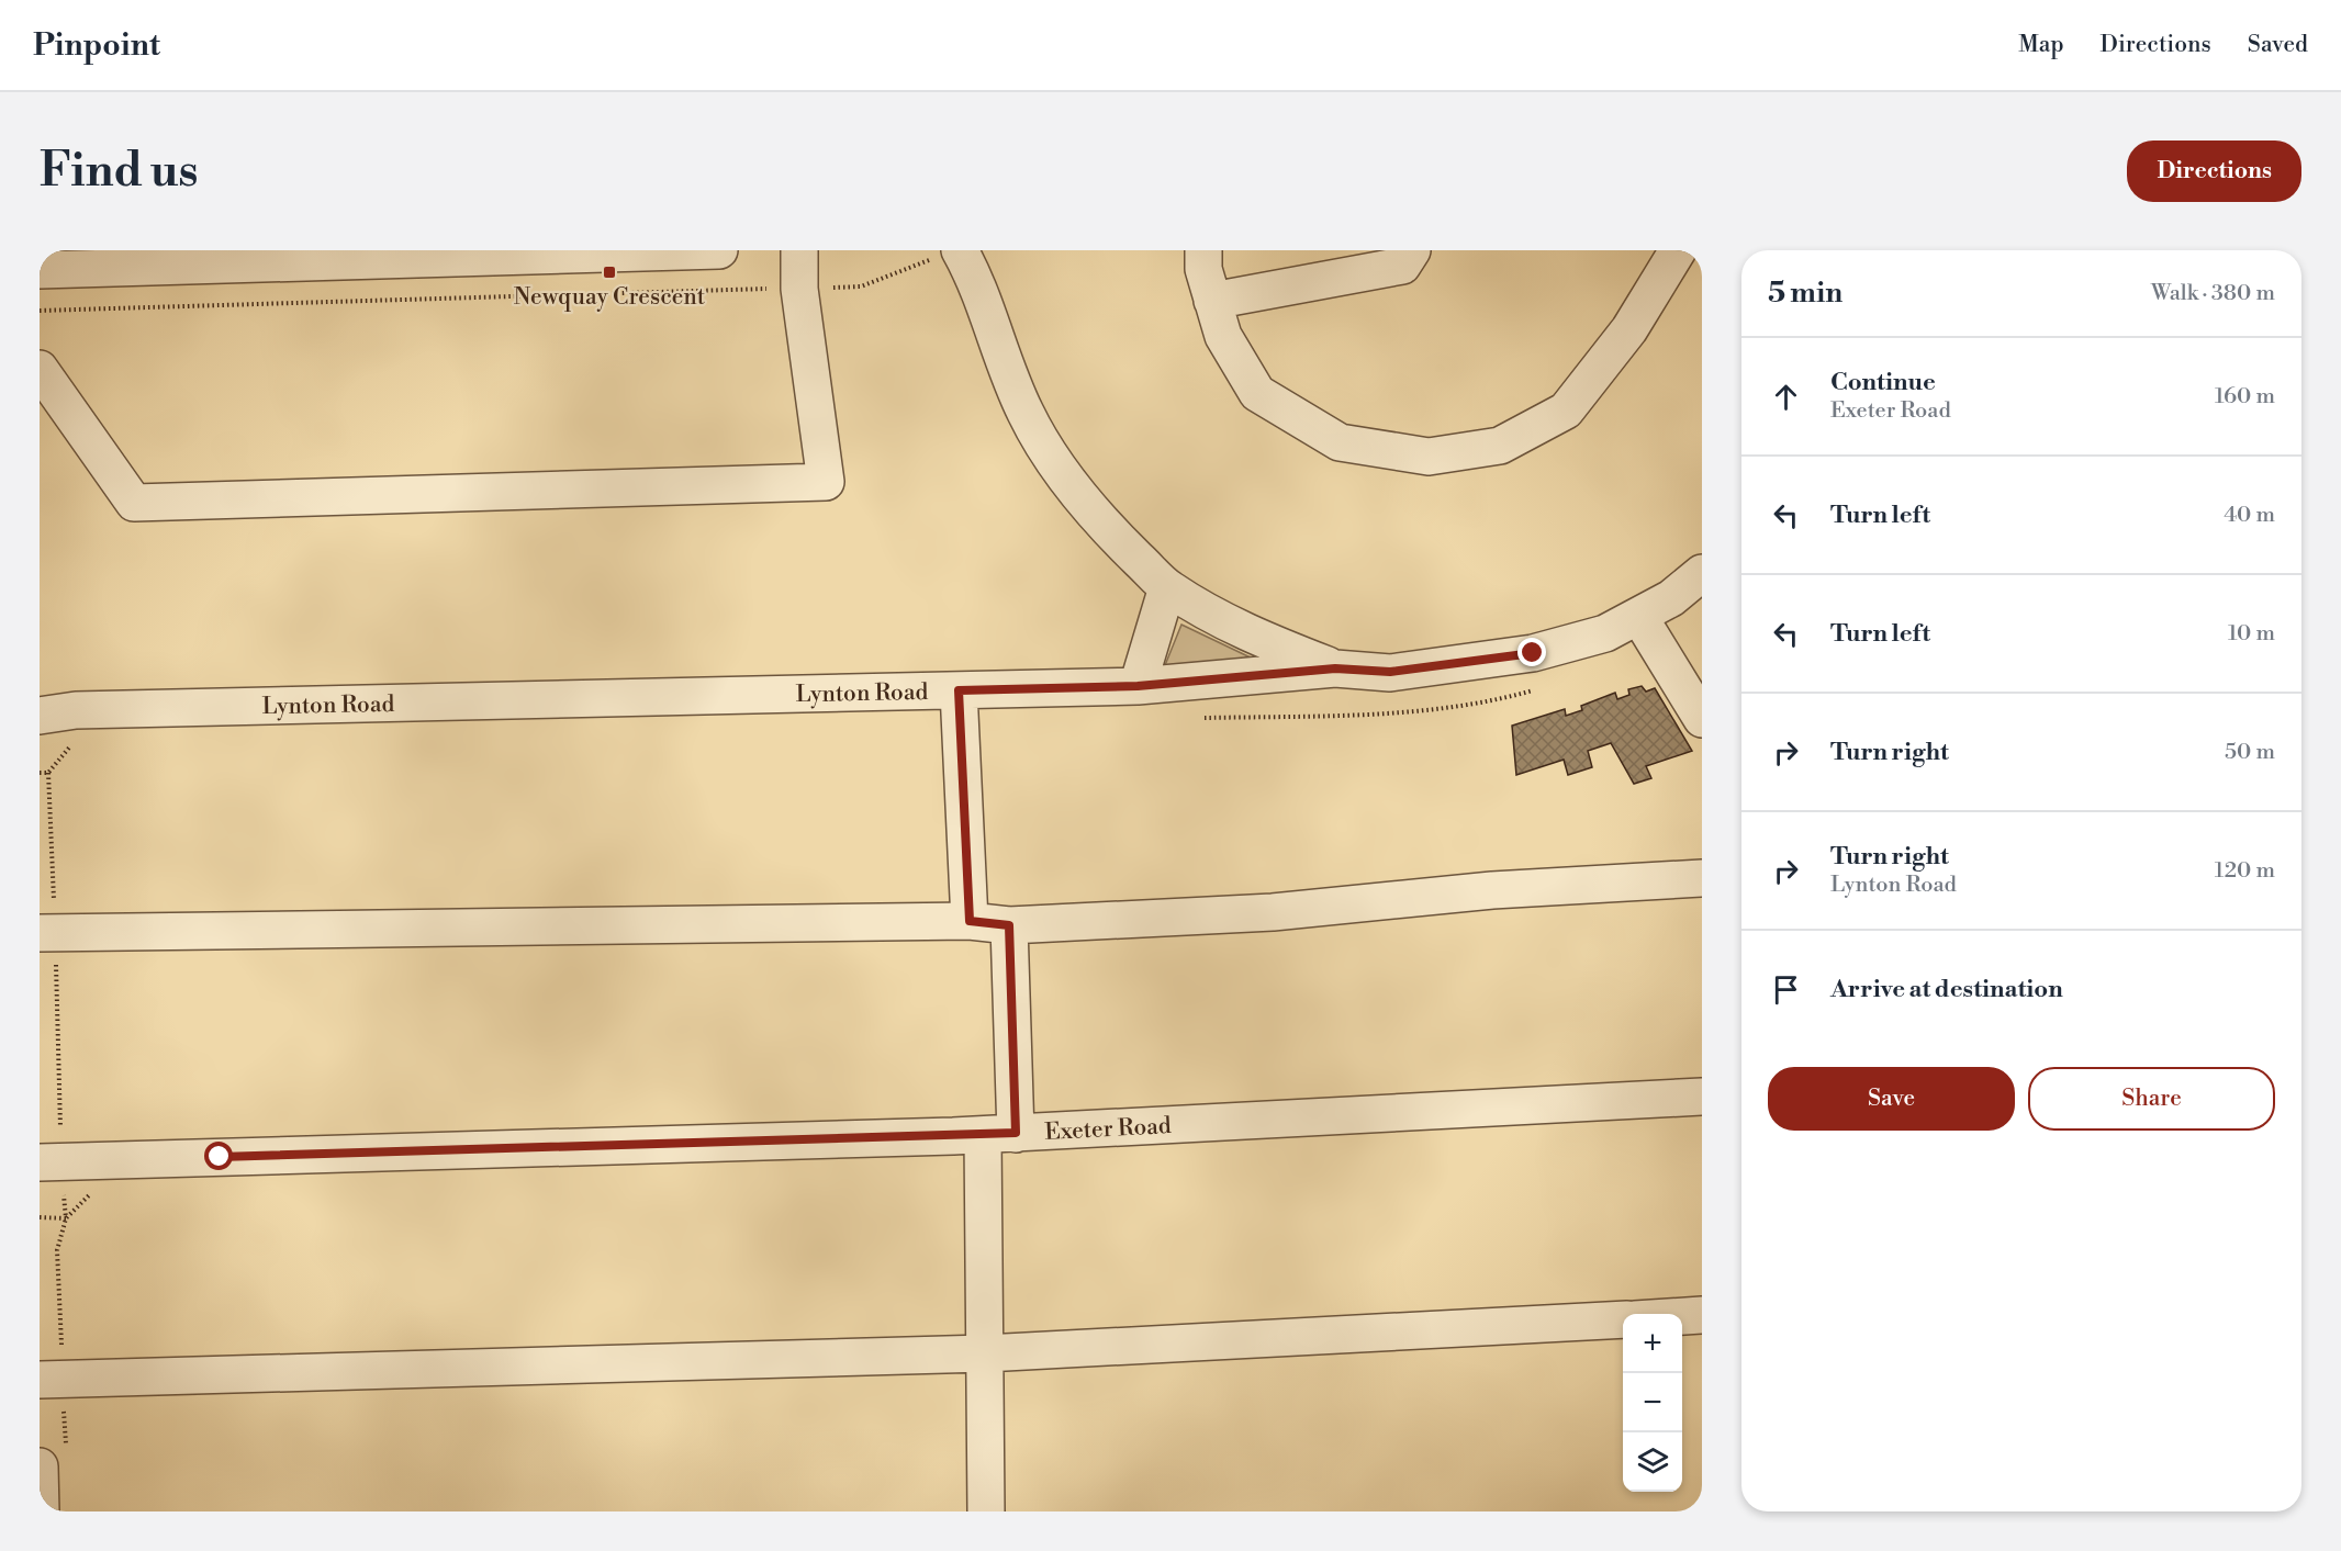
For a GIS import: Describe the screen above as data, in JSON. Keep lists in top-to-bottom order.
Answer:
{
  "streets": {
    "street": ["Lynton Road", "Exeter Road"]
  },
  "places": {
    "transit": ["Newquay Crescent"]
  },
  "page": {
    "header": "Pinpoint",
    "nav": ["Map", "Directions", "Saved"],
    "buttons": [
      "Directions",
      ["Save", "Share"]
    ],
    "title": "Find us",
    "heading": ["5 min", "Walk · 380 m"],
    "list": [
      ["Continue", "Exeter Road", "160 m"],
      ["Turn left", "40 m"],
      ["Turn left", "10 m"],
      ["Turn right", "50 m"],
      ["Turn right", "Lynton Road", "120 m"],
      "Arrive at destination"
    ],
    "map_buttons": ["+", "−"]
  }
}
